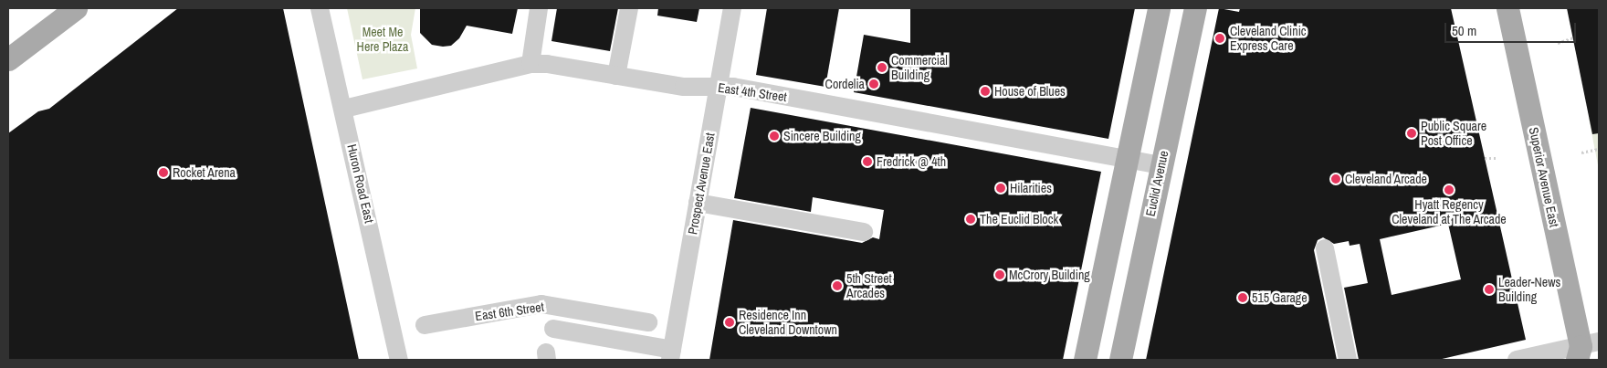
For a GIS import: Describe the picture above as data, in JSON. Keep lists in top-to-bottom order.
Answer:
{
  "streets": {
    "main road": ["Superior Avenue East", "Euclid Avenue"],
    "street": [
      "East 4th Street",
      "Huron Road East",
      "Prospect Avenue East",
      "East 6th Street"
    ]
  },
  "crossings": [
    ["East 4th Street", "Huron Road East"],
    ["East 4th Street", "Prospect Avenue East"],
    ["East 4th Street", "Euclid Avenue"]
  ],
  "parks": ["Meet Me Here Plaza"],
  "places": [
    "Cleveland Clinic Express Care",
    "Commercial Building",
    "Cordelia",
    "House of Blues",
    "Public Square Post Office",
    "Sincere Building",
    "Fredrick @ 4th",
    "Rocket Arena",
    "Cleveland Arcade",
    "Hilarities",
    "Hyatt Regency Cleveland at The Arcade",
    "The Euclid Block",
    "McCrory Building",
    "5th Street Arcades",
    "Leader-News Building",
    "515 Garage",
    "Residence Inn Cleveland Downtown"
  ],
  "scale_bar": "50 m"
}
